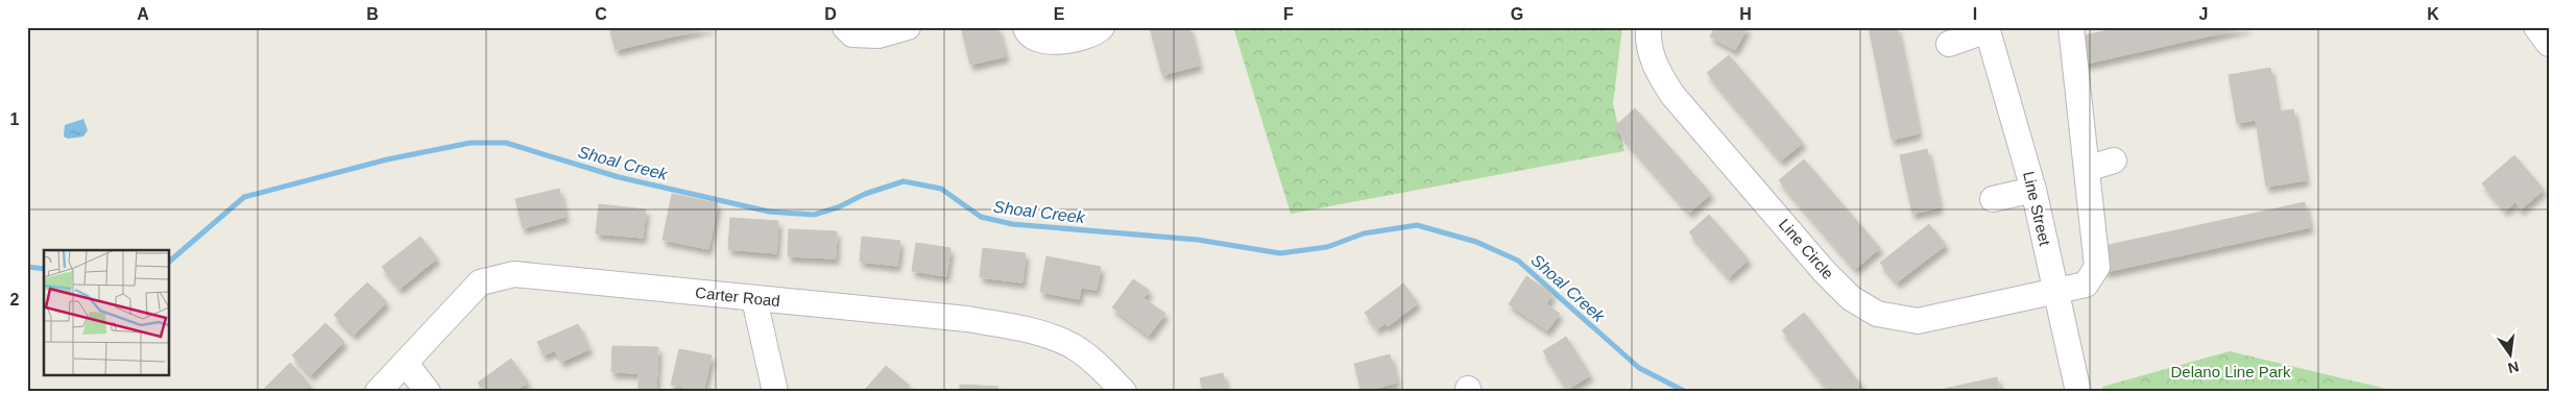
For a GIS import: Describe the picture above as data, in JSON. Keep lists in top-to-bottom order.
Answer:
{
  "streets": {
    "street": ["Line Street", "Line Circle", "Carter Road"]
  },
  "crossings": [
    ["Line Street", "Line Circle"]
  ],
  "water": ["Shoal Creek"],
  "parks": ["Delano Line Park"],
  "north": "bottom",
  "grid": {
    "columns": [
      "A",
      "B",
      "C",
      "D",
      "E",
      "F",
      "G",
      "H",
      "I",
      "J",
      "K"
    ],
    "rows": ["1", "2"]
  }
}
